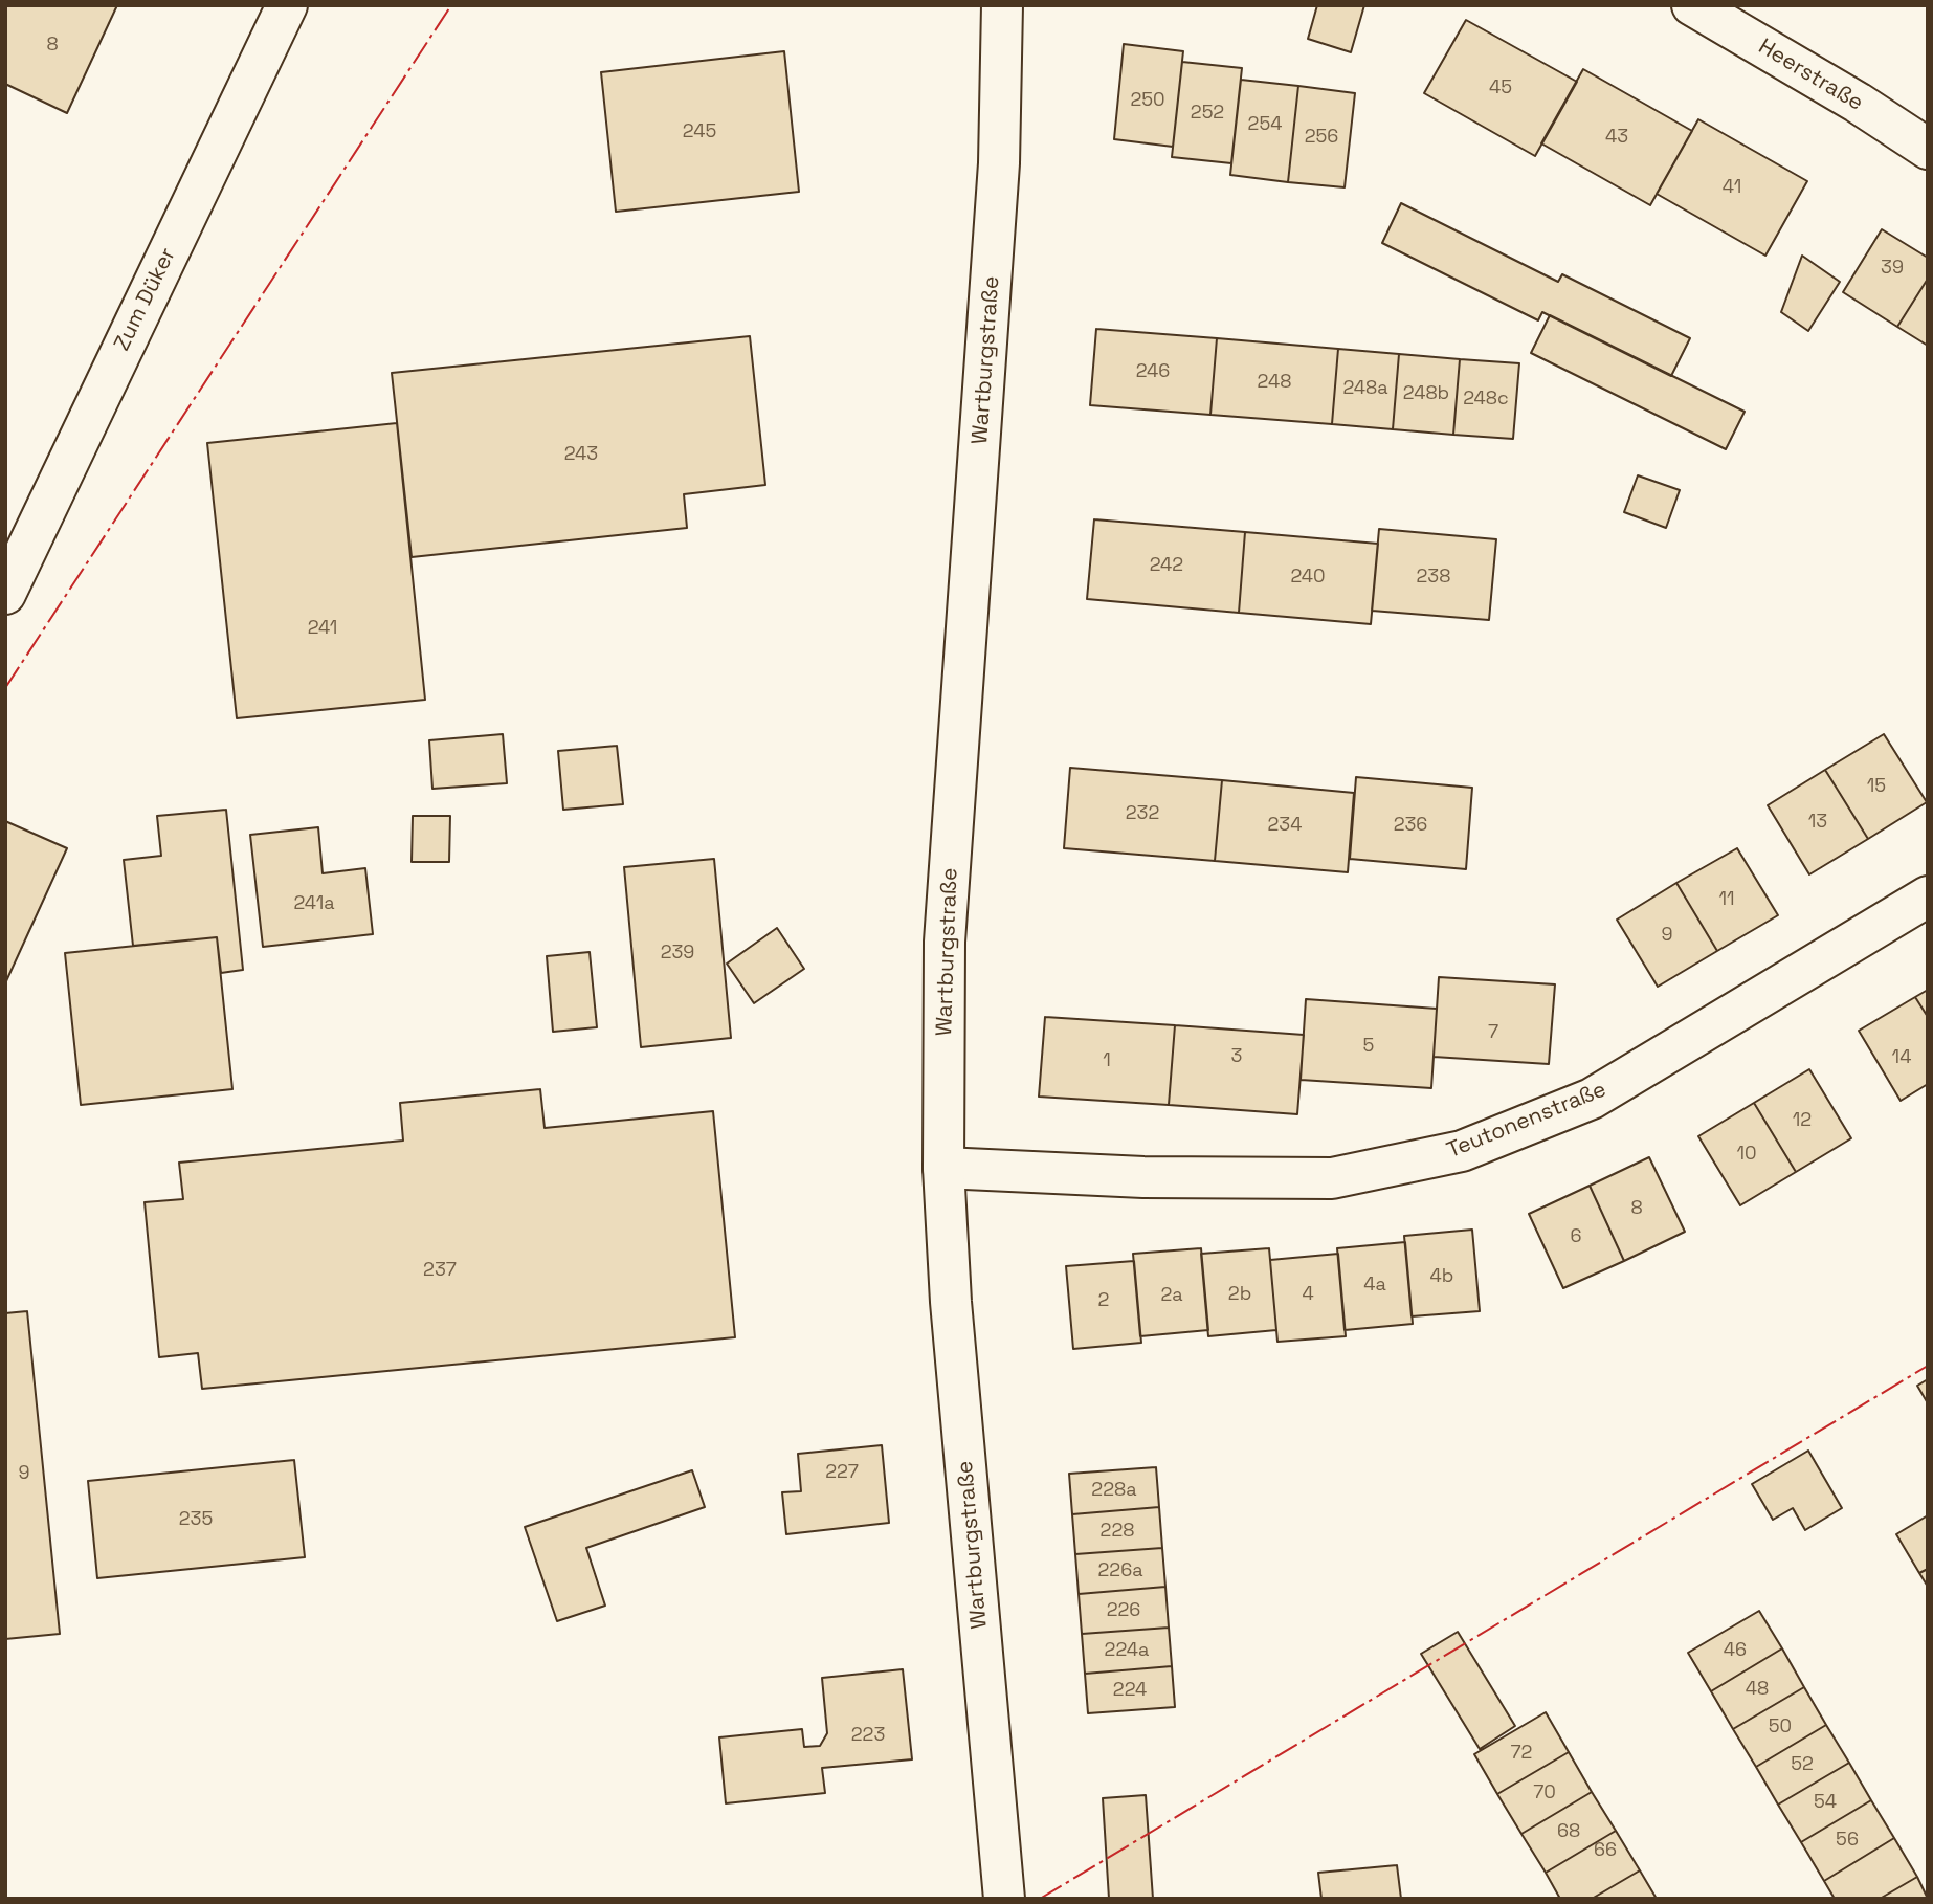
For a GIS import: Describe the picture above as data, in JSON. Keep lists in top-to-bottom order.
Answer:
{
  "streets": {
    "street": [
      "Heerstraße",
      "Zum Düker",
      "Wartburgstraße",
      "Teutonenstraße"
    ]
  },
  "crossings": [
    ["Wartburgstraße", "Teutonenstraße"]
  ],
  "house_numbers": [
    "8",
    "45",
    "250",
    "252",
    "254",
    "245",
    "256",
    "43",
    "41",
    "39",
    "246",
    "248",
    "248a",
    "248b",
    "248c",
    "243",
    "242",
    "240",
    "238",
    "241",
    "15",
    "232",
    "13",
    "234",
    "236",
    "11",
    "241a",
    "9",
    "239",
    "7",
    "5",
    "3",
    "14",
    "1",
    "12",
    "10",
    "8",
    "6",
    "237",
    "4b",
    "4a",
    "2b",
    "4",
    "2a",
    "2",
    "227",
    "9",
    "228a",
    "235",
    "228",
    "226a",
    "226",
    "224a",
    "46",
    "48",
    "224",
    "50",
    "223",
    "72",
    "52",
    "70",
    "54",
    "68",
    "56",
    "66"
  ]
}
